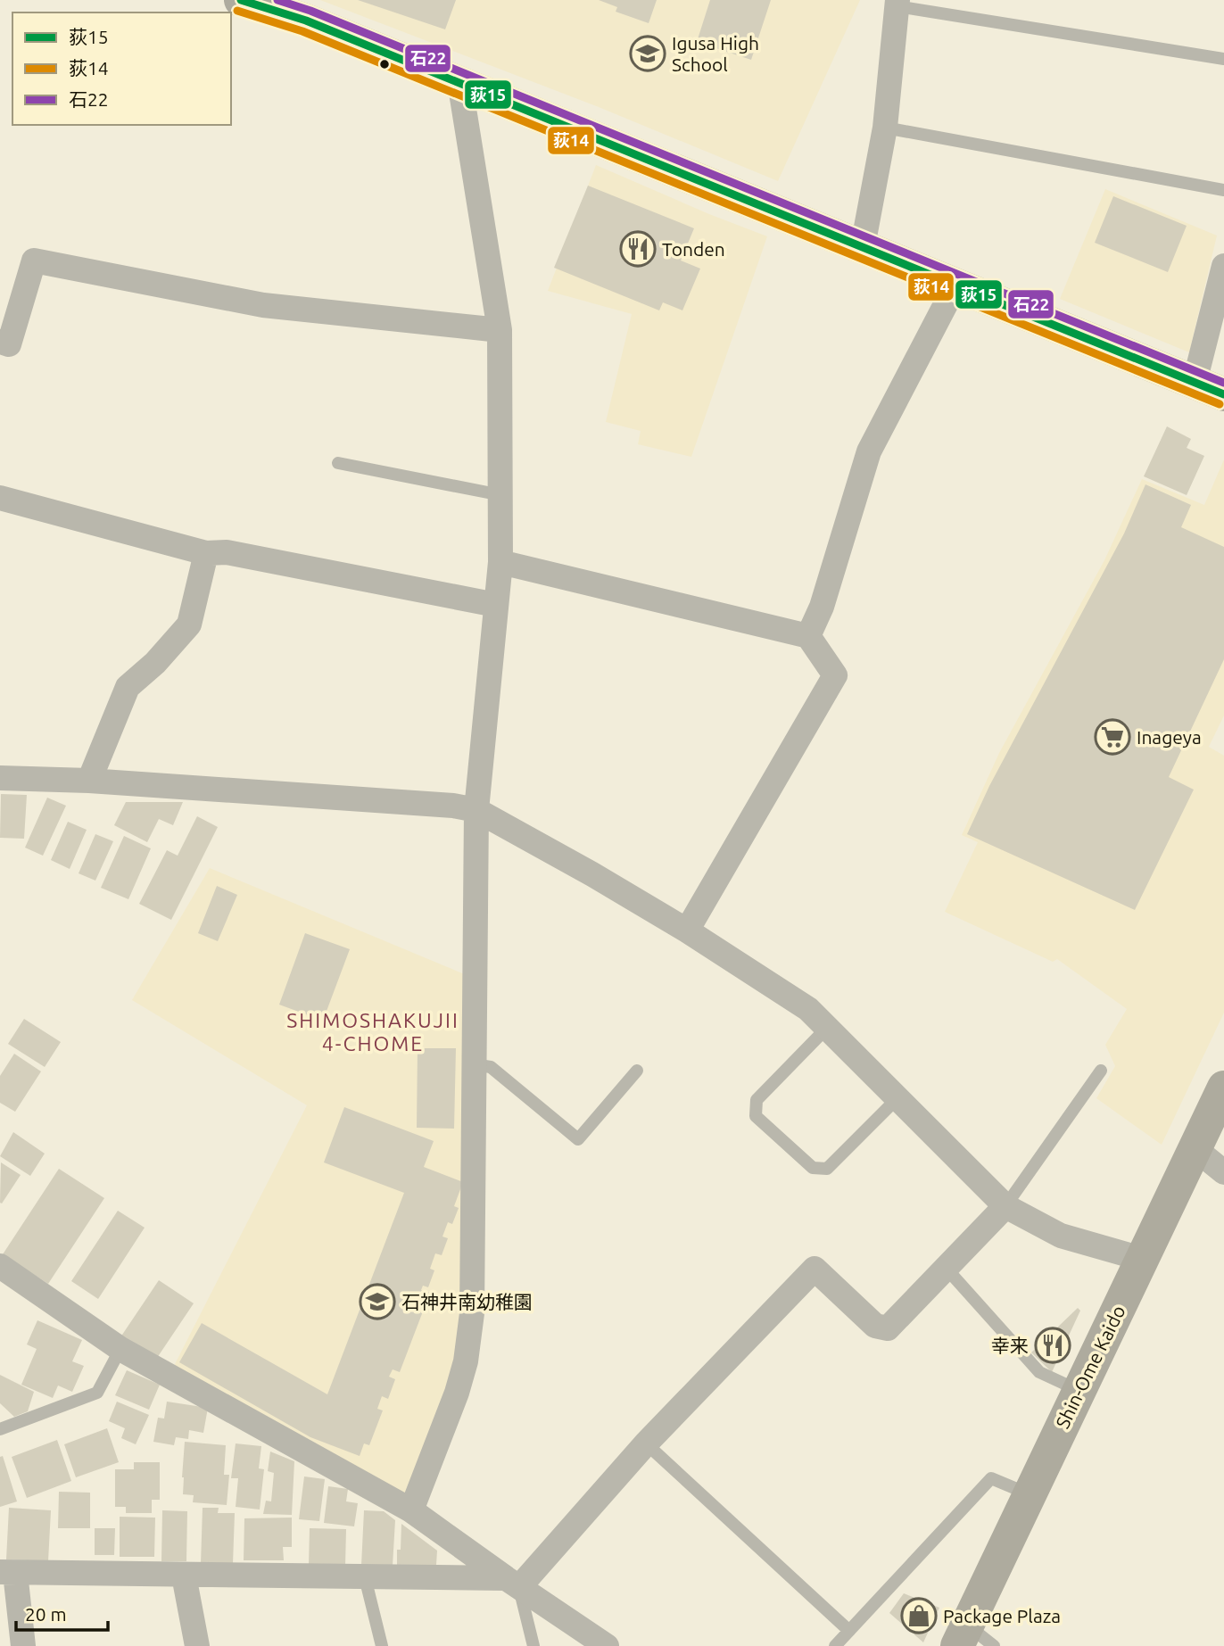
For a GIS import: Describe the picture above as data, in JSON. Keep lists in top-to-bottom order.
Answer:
{
  "streets": {
    "main road": ["Shin-Ome Kaido"]
  },
  "districts": ["SHIMOSHAKUJII 4-CHOME"],
  "places": {
    "school or university": ["Igusa High School", "石神井南幼稚園"],
    "restaurant": ["Tonden", "幸来"],
    "supermarket": ["Inageya"],
    "shop": ["Package Plaza"]
  },
  "lines": ["transit line 荻15", "transit line 石22", "transit line 荻14"],
  "legend": ["荻15", "荻14", "石22"],
  "scale_bar": "20 m"
}
